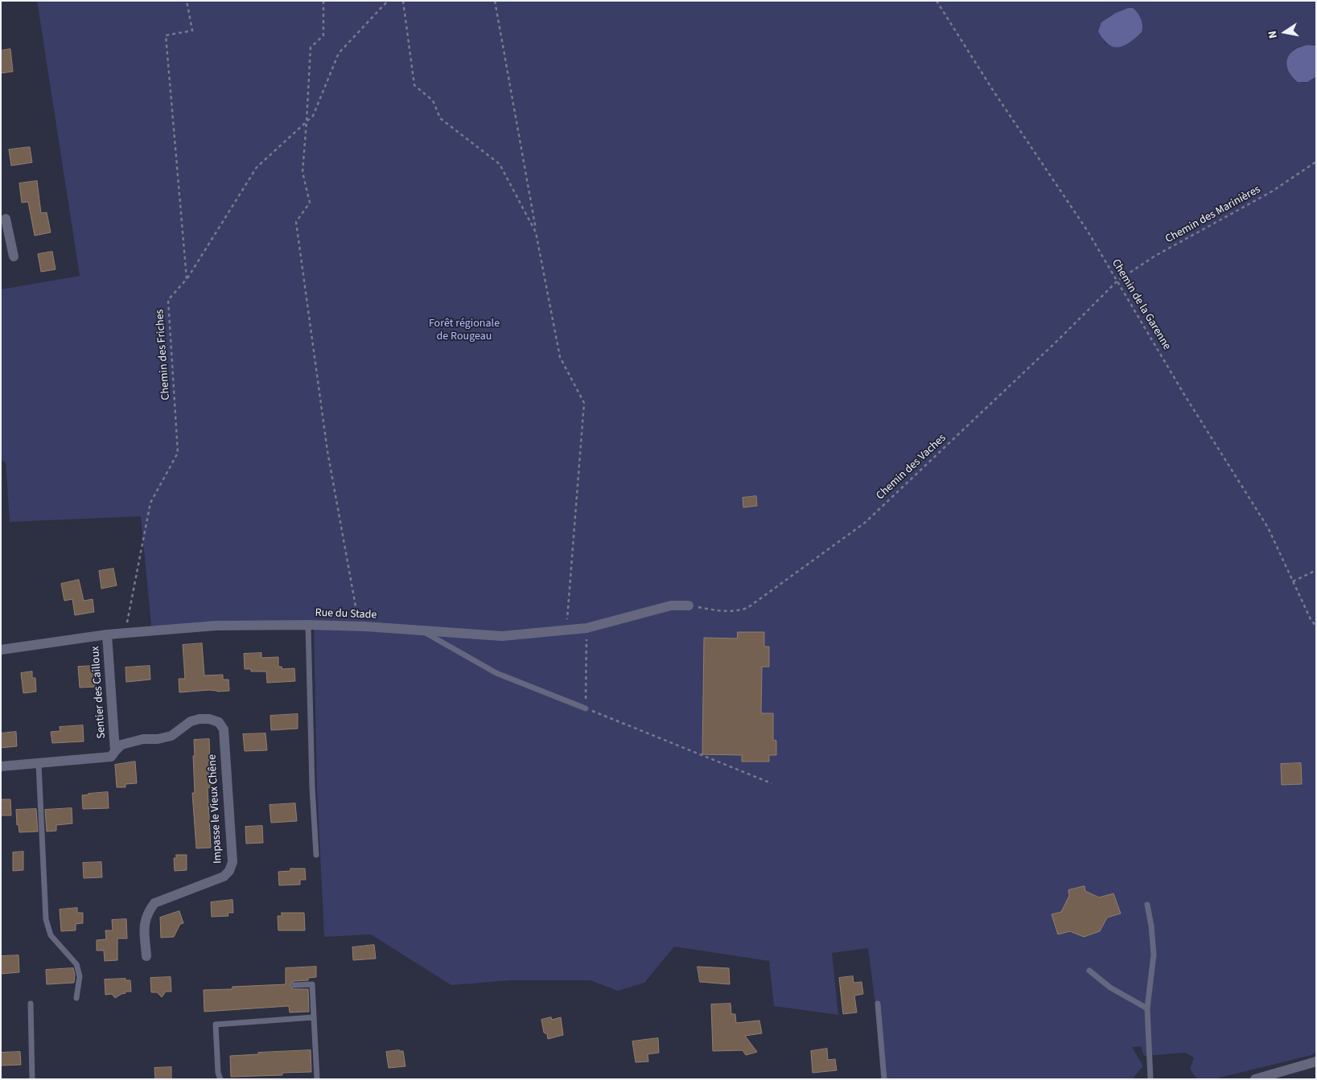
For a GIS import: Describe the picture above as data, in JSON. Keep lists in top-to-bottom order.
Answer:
{
  "streets": {
    "street": ["Rue du Stade", "Sentier des Cailloux", "Impasse le Vieux Chêne"],
    "path": [
      "Chemin des Marinières",
      "Chemin de la Garenne",
      "Chemin des Friches",
      "Chemin des Vaches"
    ]
  },
  "crossings": [
    ["Chemin des Marinières", "Chemin de la Garenne"],
    ["Chemin des Marinières", "Chemin des Vaches"],
    ["Chemin de la Garenne", "Chemin des Vaches"],
    ["Chemin des Friches", "Rue du Stade"],
    ["Chemin des Vaches", "Rue du Stade"],
    ["Rue du Stade", "Sentier des Cailloux"],
    ["Sentier des Cailloux", "Impasse le Vieux Chêne"]
  ],
  "parks": ["Forêt régionale de Rougeau"],
  "north": "left"
}
